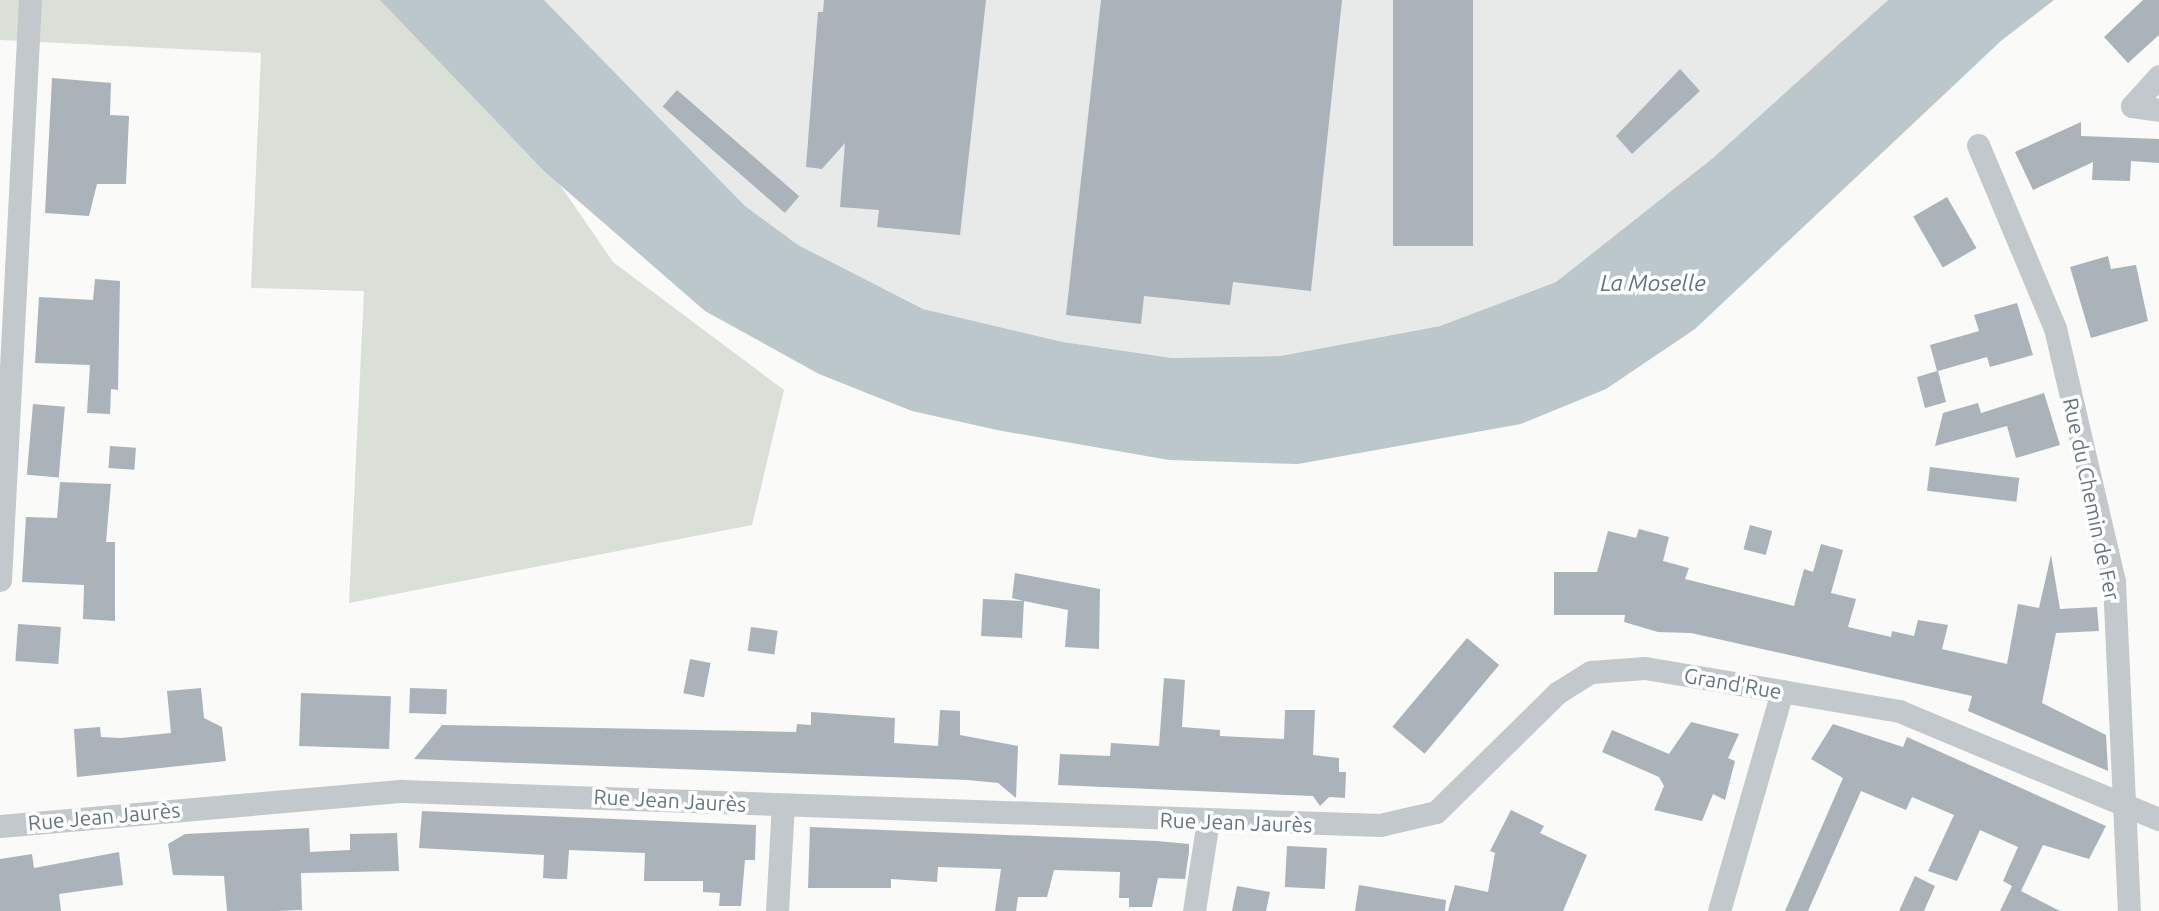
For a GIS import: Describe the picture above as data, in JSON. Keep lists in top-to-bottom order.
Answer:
{
  "streets": {
    "street": ["Rue du Chemin de Fer", "Grand'Rue", "Rue Jean Jaurès"]
  },
  "crossings": [
    ["Rue du Chemin de Fer", "Grand'Rue"],
    ["Grand'Rue", "Rue Jean Jaurès"]
  ],
  "water": ["La Moselle"]
}
